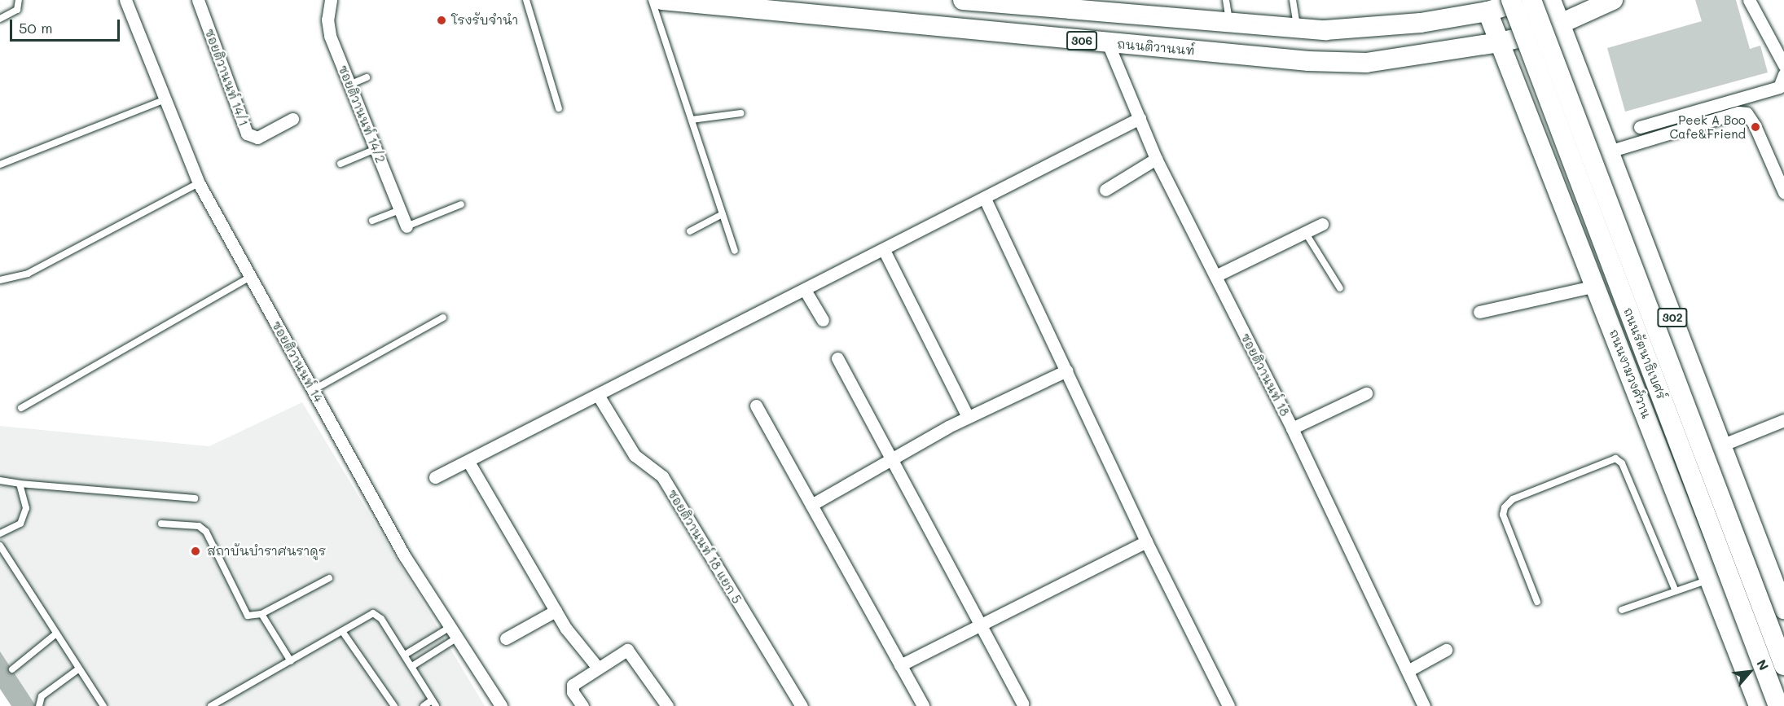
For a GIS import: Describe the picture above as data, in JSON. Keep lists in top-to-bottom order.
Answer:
{
  "streets": {
    "main road": [
      "306",
      "ถนนติวานนท์",
      "302",
      "ถนนรัตนาธิเบศร์",
      "ถนนงามวงศ์วาน"
    ],
    "street": [
      "ซอยติวานนท์ 14/1",
      "ซอยติวานนท์ 14/2",
      "ซอยติวานนท์ 14",
      "ซอยติวานนท์ 18",
      "ซอยติวานนท์ 18 แยก 5"
    ]
  },
  "crossings": [
    ["ถนนติวานนท์", "302"],
    ["ถนนติวานนท์", "ถนนงามวงศ์วาน"],
    ["ถนนติวานนท์", "ซอยติวานนท์ 18"]
  ],
  "places": ["โรงรับจำนำ", "Peek A Boo Cafe&Friend", "สถาบันบำราศนราดูร"],
  "scale_bar": "50 m",
  "north": "top right"
}
